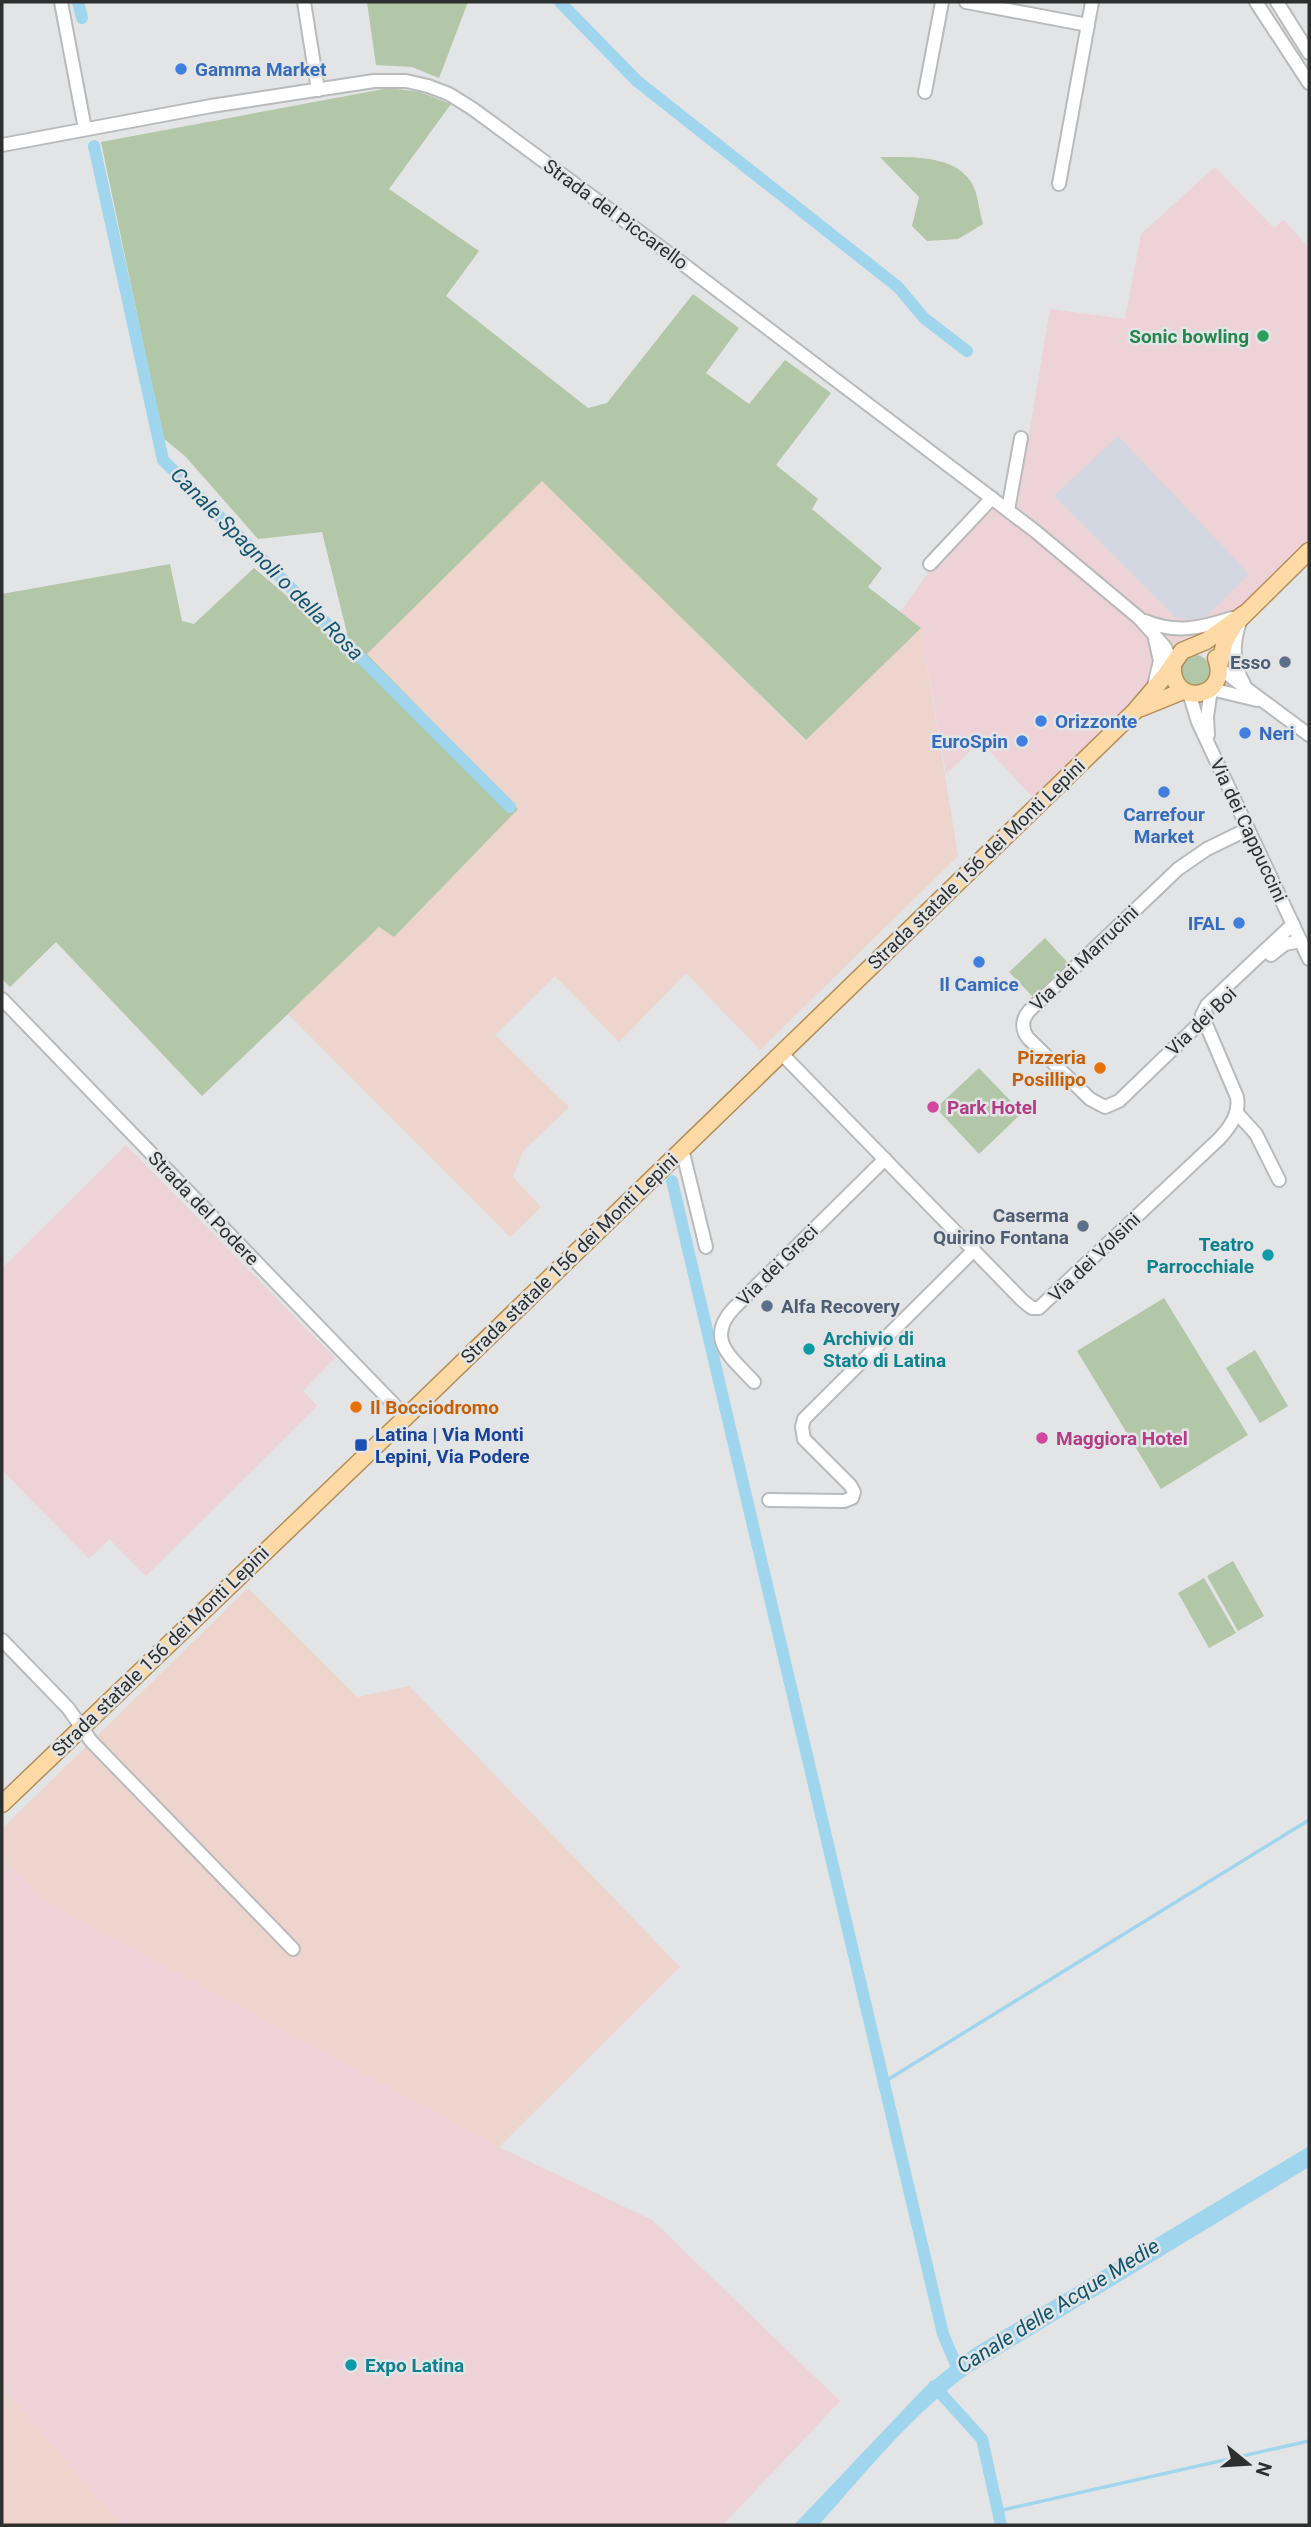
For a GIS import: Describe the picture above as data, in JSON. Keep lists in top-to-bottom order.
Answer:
{
  "streets": {
    "main road": ["Strada statale 156 dei Monti Lepini"],
    "street": [
      "Strada del Piccarello",
      "Via dei Cappuccini",
      "Via dei Marrucini",
      "Via dei Boi",
      "Strada del Podere",
      "Via dei Volsini",
      "Via dei Greci"
    ]
  },
  "crossings": [
    ["Strada del Piccarello", "Via dei Cappuccini"],
    ["Strada del Piccarello", "Strada statale 156 dei Monti Lepini"],
    ["Via dei Cappuccini", "Strada statale 156 dei Monti Lepini"],
    ["Via dei Cappuccini", "Via dei Marrucini"],
    ["Via dei Cappuccini", "Via dei Boi"],
    ["Strada statale 156 dei Monti Lepini", "Strada del Podere"],
    ["Strada statale 156 dei Monti Lepini", "Via dei Volsini"],
    ["Via dei Marrucini", "Via dei Boi"],
    ["Via dei Volsini", "Via dei Greci"]
  ],
  "water": ["Canale Spagnoli o della Rosa", "Canale delle Acque Medie"],
  "places": {
    "other": [
      "Gamma Market",
      "Sonic bowling",
      "Esso",
      "Orizzonte",
      "Neri",
      "EuroSpin",
      "Carrefour Market",
      "IFAL",
      "Il Camice",
      "Pizzeria Posillipo",
      "Park Hotel",
      "Caserma Quirino Fontana",
      "Teatro Parrocchiale",
      "Alfa Recovery",
      "Archivio di Stato di Latina",
      "Il Bocciodromo",
      "Maggiora Hotel",
      "Expo Latina"
    ],
    "transit": ["Latina | Via Monti Lepini, Via Podere"]
  },
  "north": "right"
}
